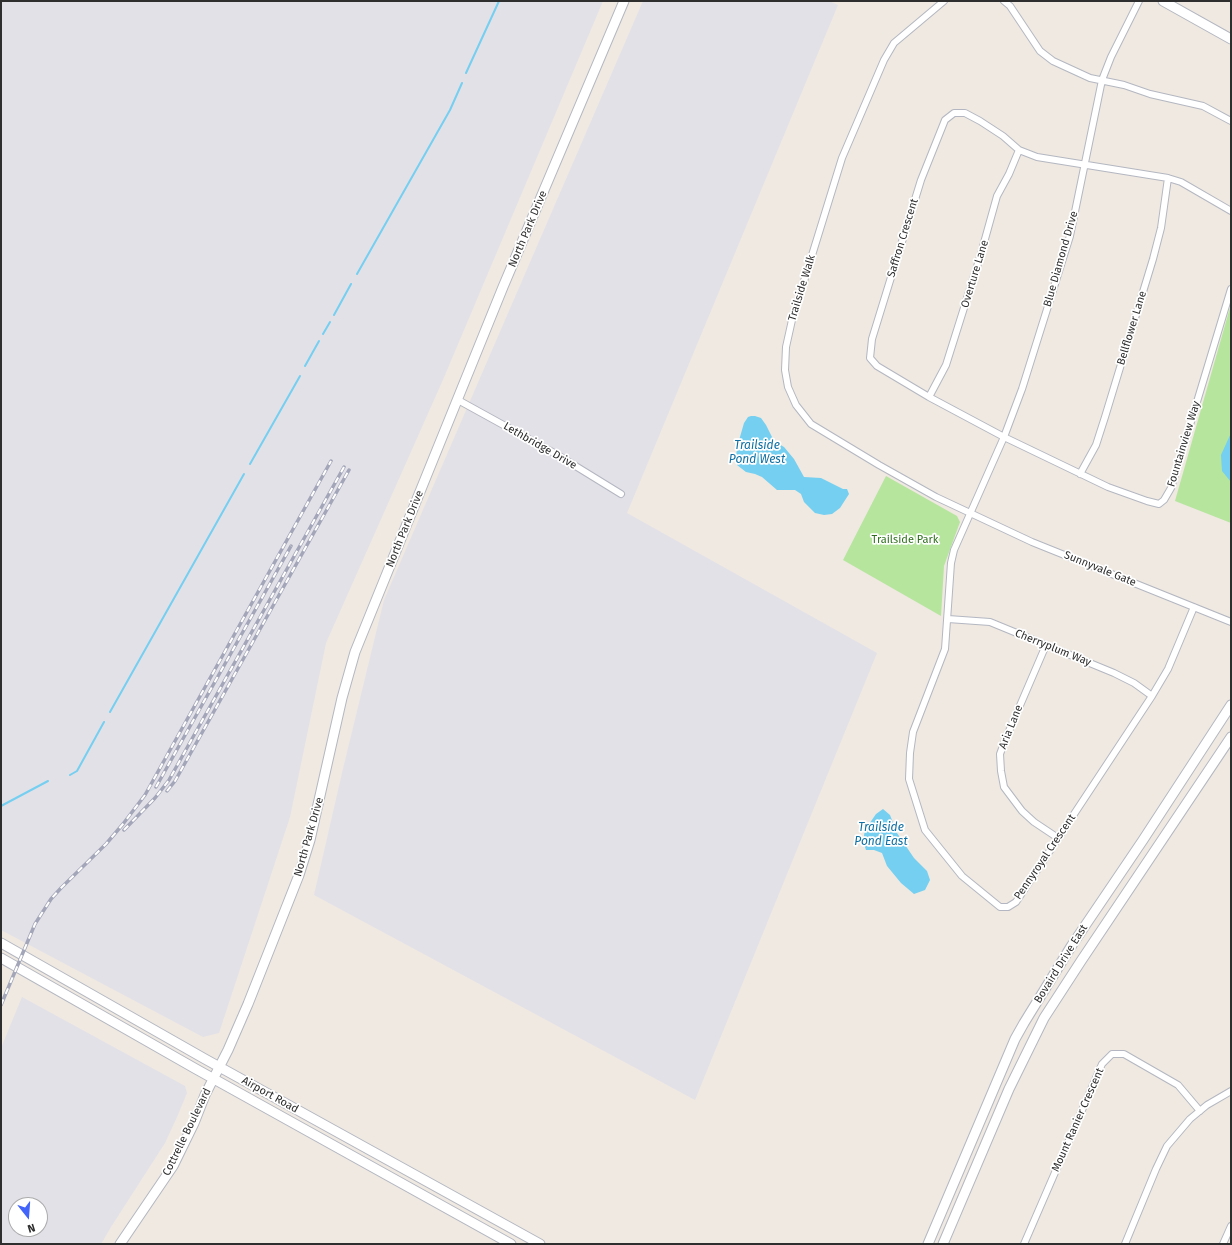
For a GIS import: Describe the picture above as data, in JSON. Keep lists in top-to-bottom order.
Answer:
{
  "streets": {
    "main road": [
      "North Park Drive",
      "Bovaird Drive East",
      "Airport Road",
      "Cottrelle Boulevard"
    ],
    "street": [
      "Saffron Crescent",
      "Blue Diamond Drive",
      "Overture Lane",
      "Trailside Walk",
      "Bellflower Lane",
      "Fountainview Way",
      "Lethbridge Drive",
      "Sunnyvale Gate",
      "Cherryplum Way",
      "Aria Lane",
      "Pennyroyal Crescent",
      "Mount Ranier Crescent"
    ]
  },
  "crossings": [
    ["North Park Drive", "Lethbridge Drive"],
    ["North Park Drive", "Airport Road"],
    ["North Park Drive", "Cottrelle Boulevard"],
    ["Saffron Crescent", "Blue Diamond Drive"],
    ["Saffron Crescent", "Overture Lane"],
    ["Saffron Crescent", "Bellflower Lane"],
    ["Saffron Crescent", "Fountainview Way"],
    ["Blue Diamond Drive", "Trailside Walk"],
    ["Blue Diamond Drive", "Fountainview Way"],
    ["Blue Diamond Drive", "Sunnyvale Gate"],
    ["Blue Diamond Drive", "Pennyroyal Crescent"],
    ["Trailside Walk", "Sunnyvale Gate"],
    ["Trailside Walk", "Pennyroyal Crescent"],
    ["Bellflower Lane", "Fountainview Way"],
    ["Sunnyvale Gate", "Pennyroyal Crescent"],
    ["Cherryplum Way", "Aria Lane"],
    ["Cherryplum Way", "Pennyroyal Crescent"],
    ["Aria Lane", "Pennyroyal Crescent"],
    ["Airport Road", "Cottrelle Boulevard"]
  ],
  "water": ["Trailside Pond West", "Trailside Pond East"],
  "parks": ["Trailside Park"],
  "north": "bottom"
}
